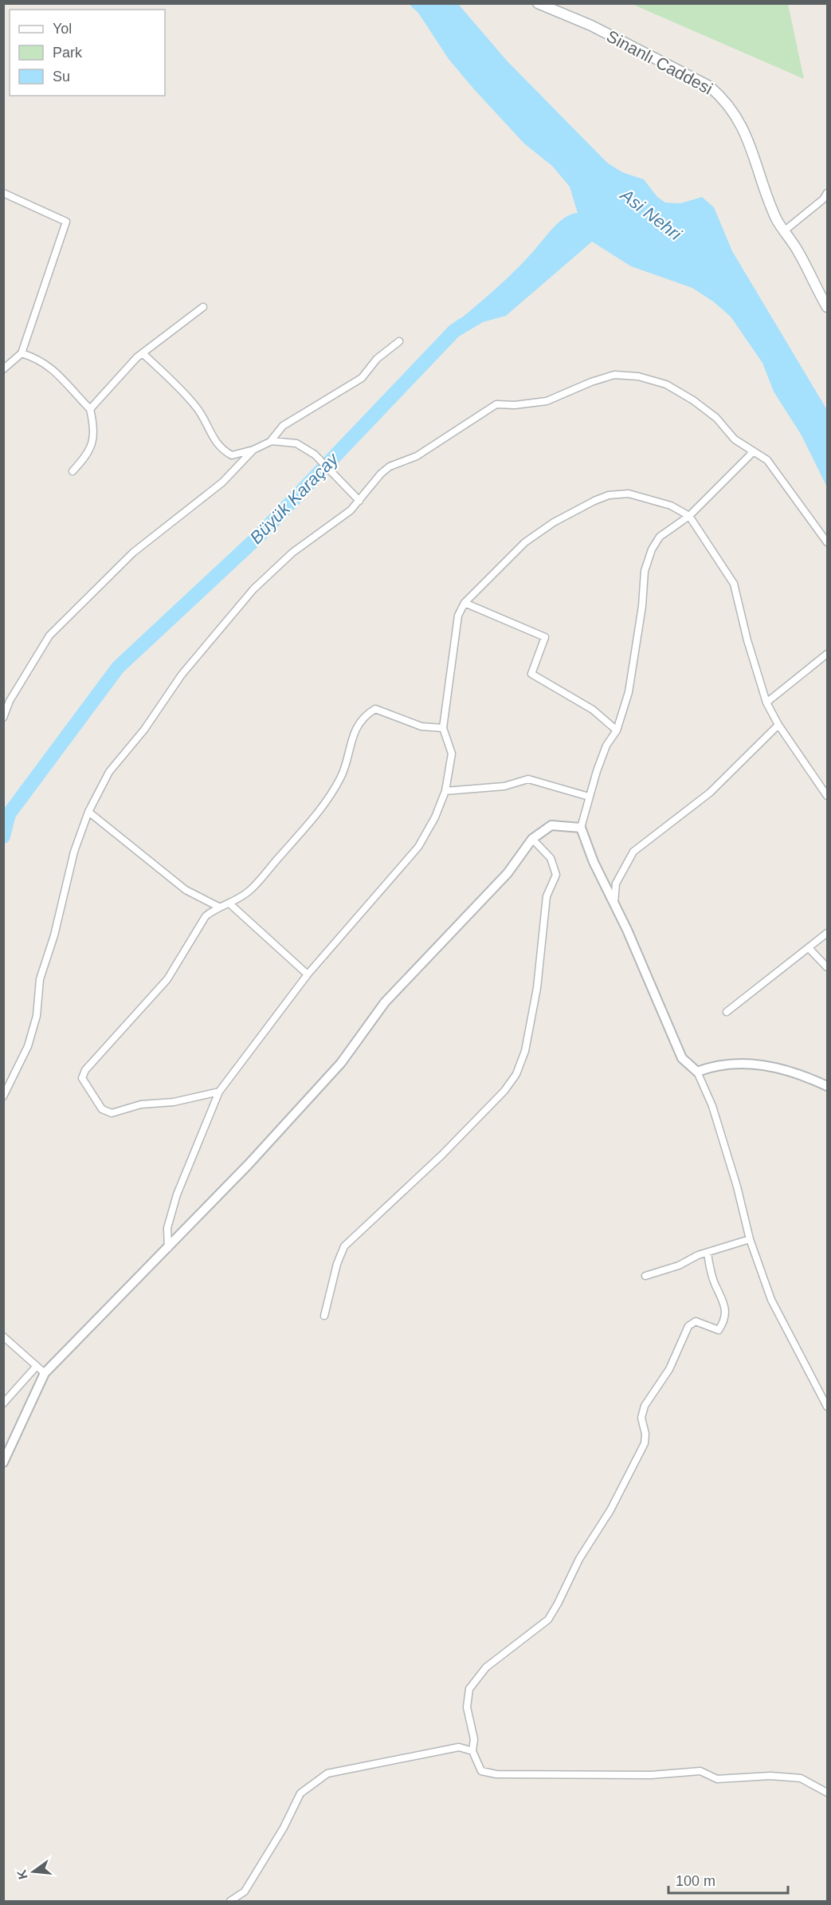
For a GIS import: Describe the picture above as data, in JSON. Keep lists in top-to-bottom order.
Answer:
{
  "streets": {
    "main road": ["Sinanlı Caddesi"]
  },
  "water": ["Asi Nehri", "Büyük Karaçay"],
  "legend": ["Yol", "Park", "Su"],
  "scale_bar": "100 m",
  "north": "left"
}
